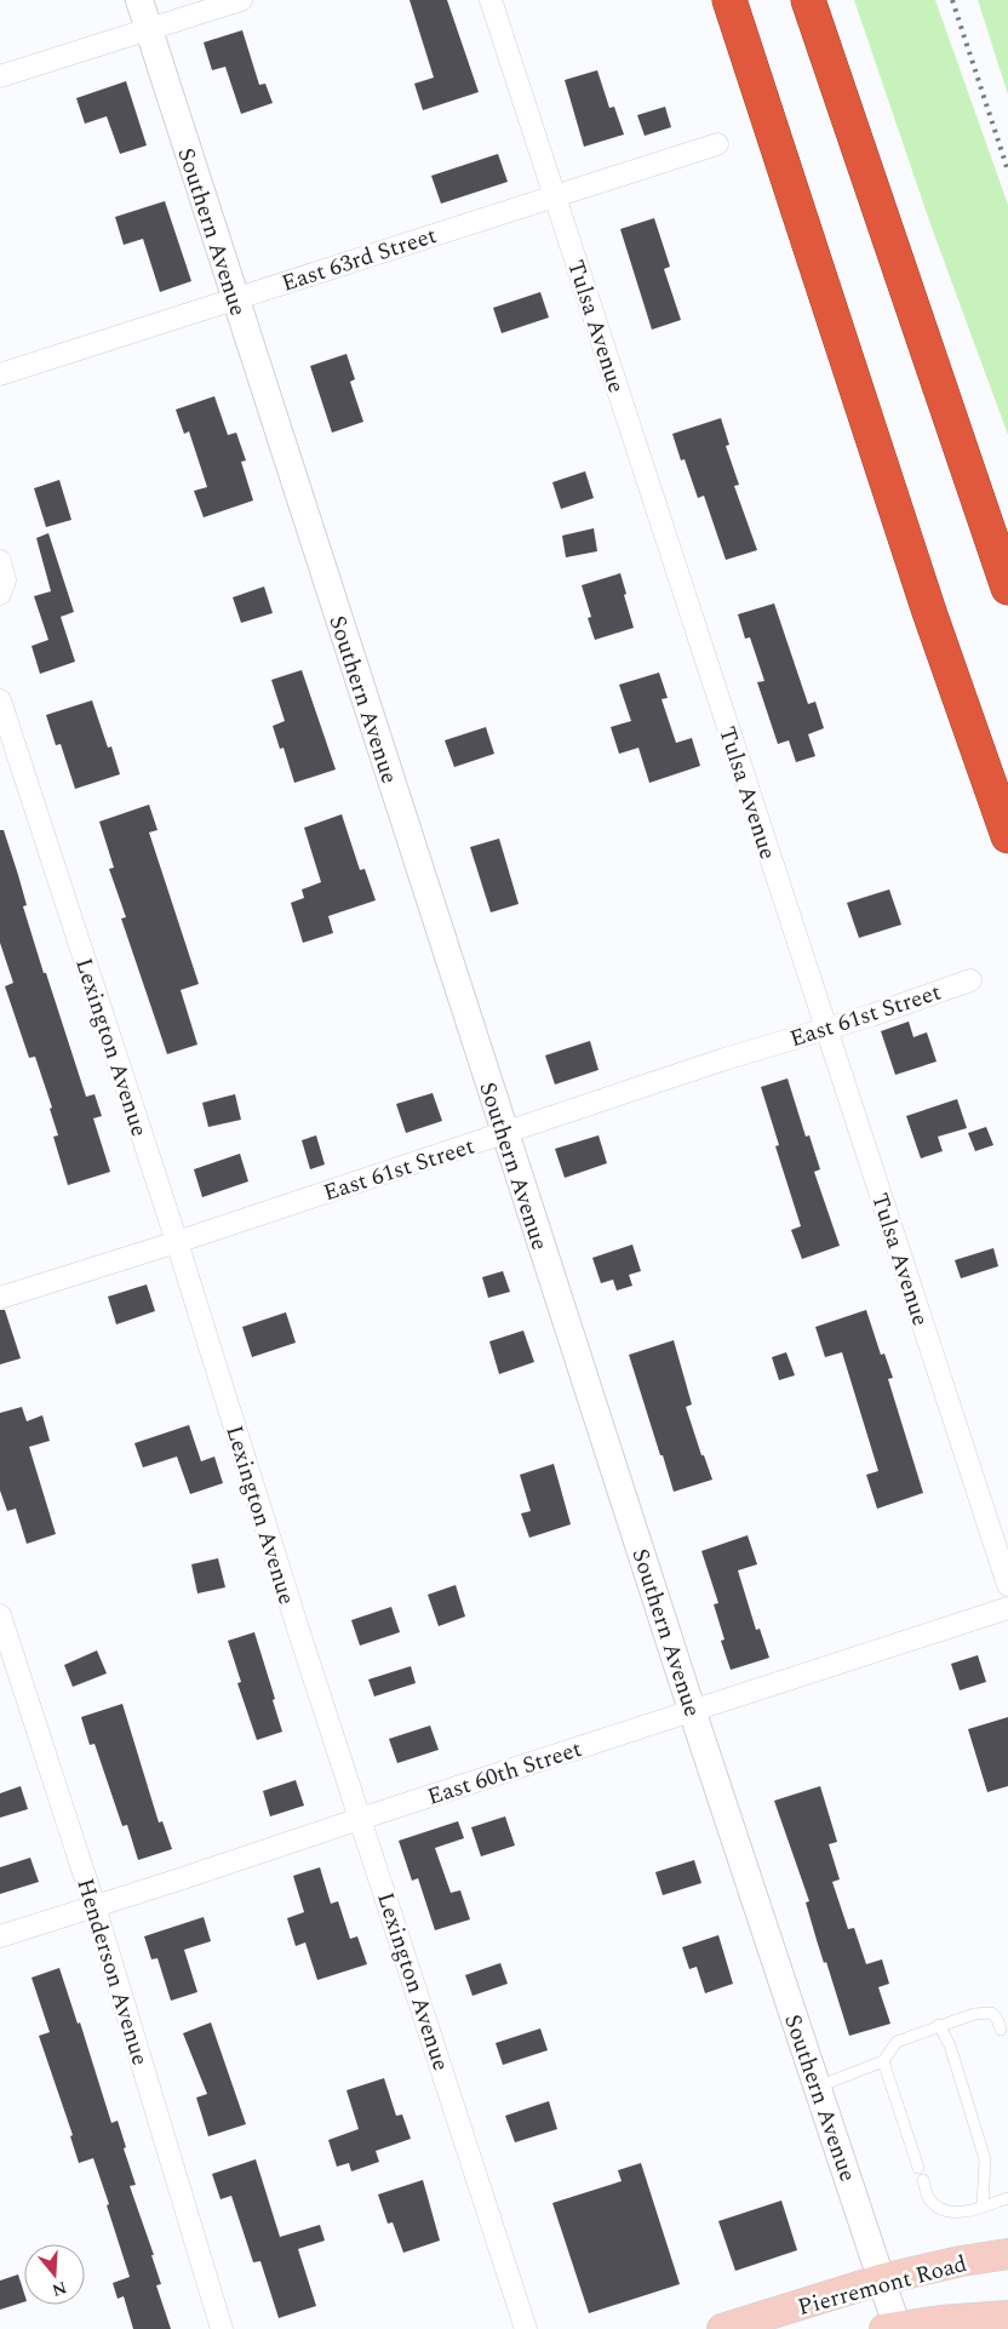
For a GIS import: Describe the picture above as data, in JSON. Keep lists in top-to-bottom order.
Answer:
{
  "streets": {
    "main road": ["Pierremont Road"],
    "street": [
      "Southern Avenue",
      "East 63rd Street",
      "Tulsa Avenue",
      "East 61st Street",
      "Lexington Avenue",
      "East 60th Street",
      "Henderson Avenue"
    ]
  },
  "crossings": [
    ["Southern Avenue", "East 63rd Street"],
    ["Southern Avenue", "East 61st Street"],
    ["Southern Avenue", "East 60th Street"],
    ["Southern Avenue", "Pierremont Road"],
    ["East 63rd Street", "Tulsa Avenue"],
    ["Tulsa Avenue", "East 61st Street"],
    ["East 61st Street", "Lexington Avenue"],
    ["Lexington Avenue", "East 60th Street"],
    ["East 60th Street", "Henderson Avenue"]
  ],
  "north": "bottom"
}
